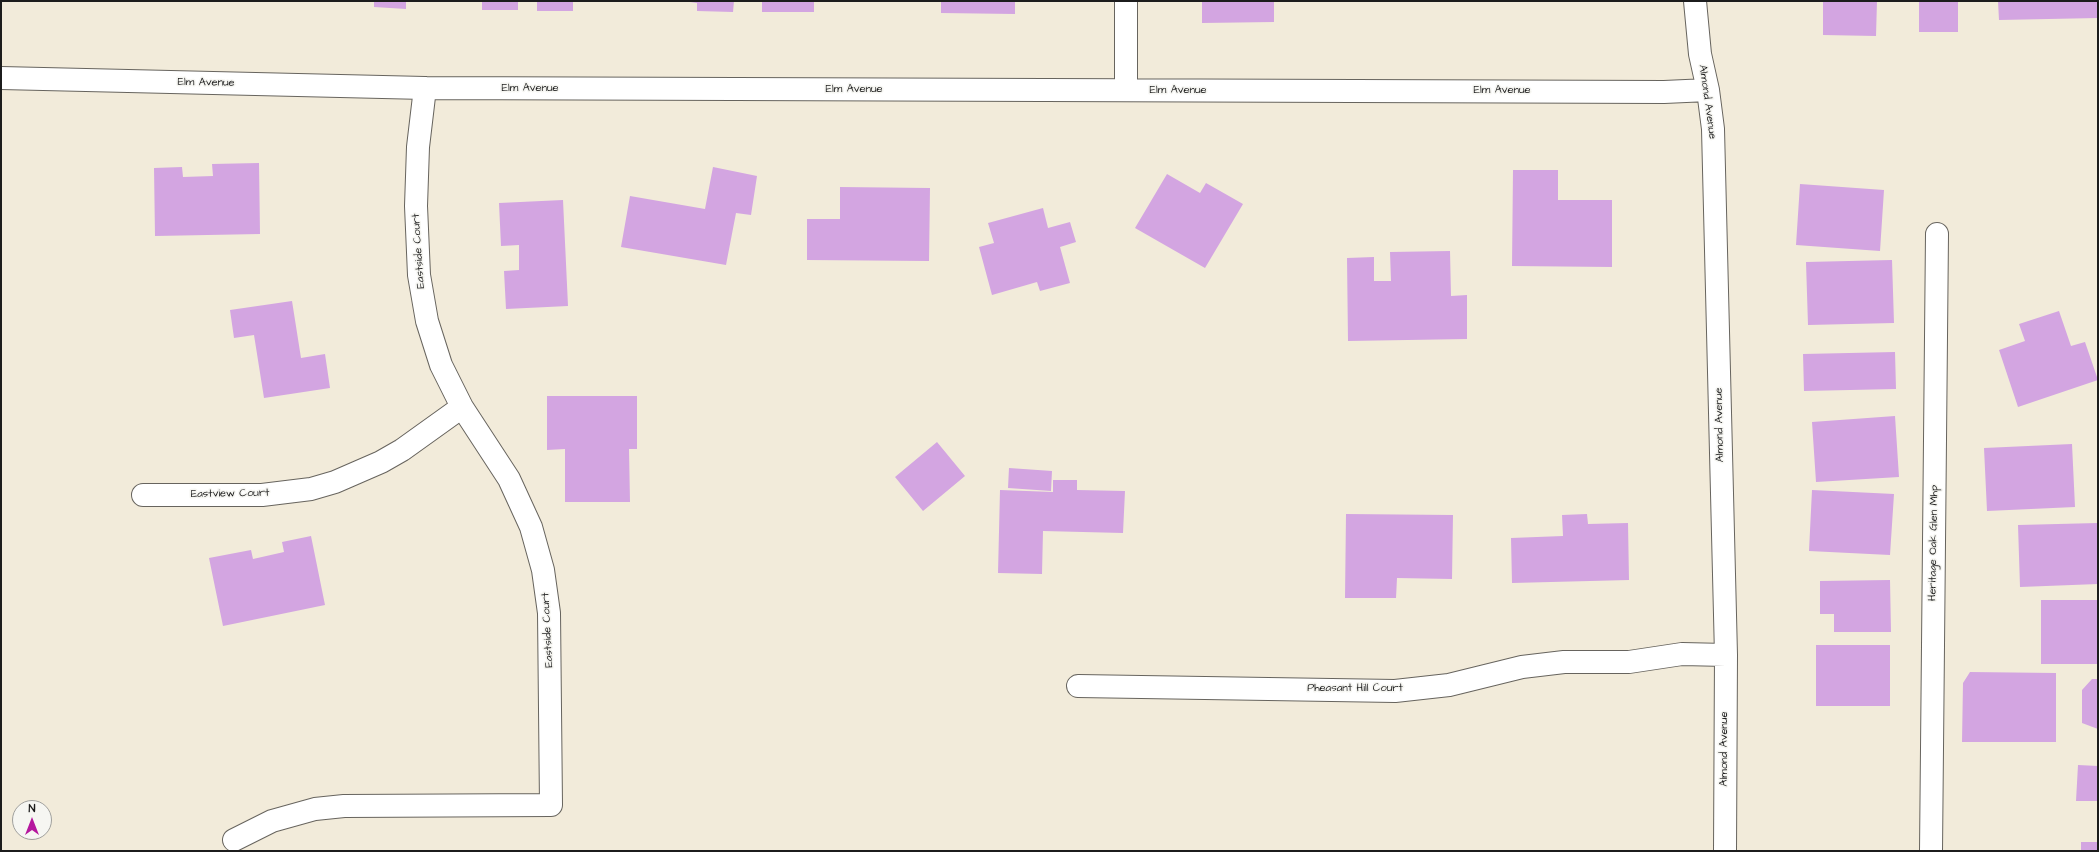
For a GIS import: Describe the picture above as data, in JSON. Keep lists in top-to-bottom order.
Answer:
{
  "streets": {
    "street": [
      "Elm Avenue",
      "Almond Avenue",
      "Eastside Court",
      "Eastview Court",
      "Heritage Oak Glen Mhp",
      "Pheasant Hill Court"
    ]
  },
  "crossings": [
    ["Elm Avenue", "Almond Avenue"],
    ["Elm Avenue", "Eastside Court"],
    ["Almond Avenue", "Pheasant Hill Court"],
    ["Eastside Court", "Eastview Court"]
  ],
  "north": "top"
}
